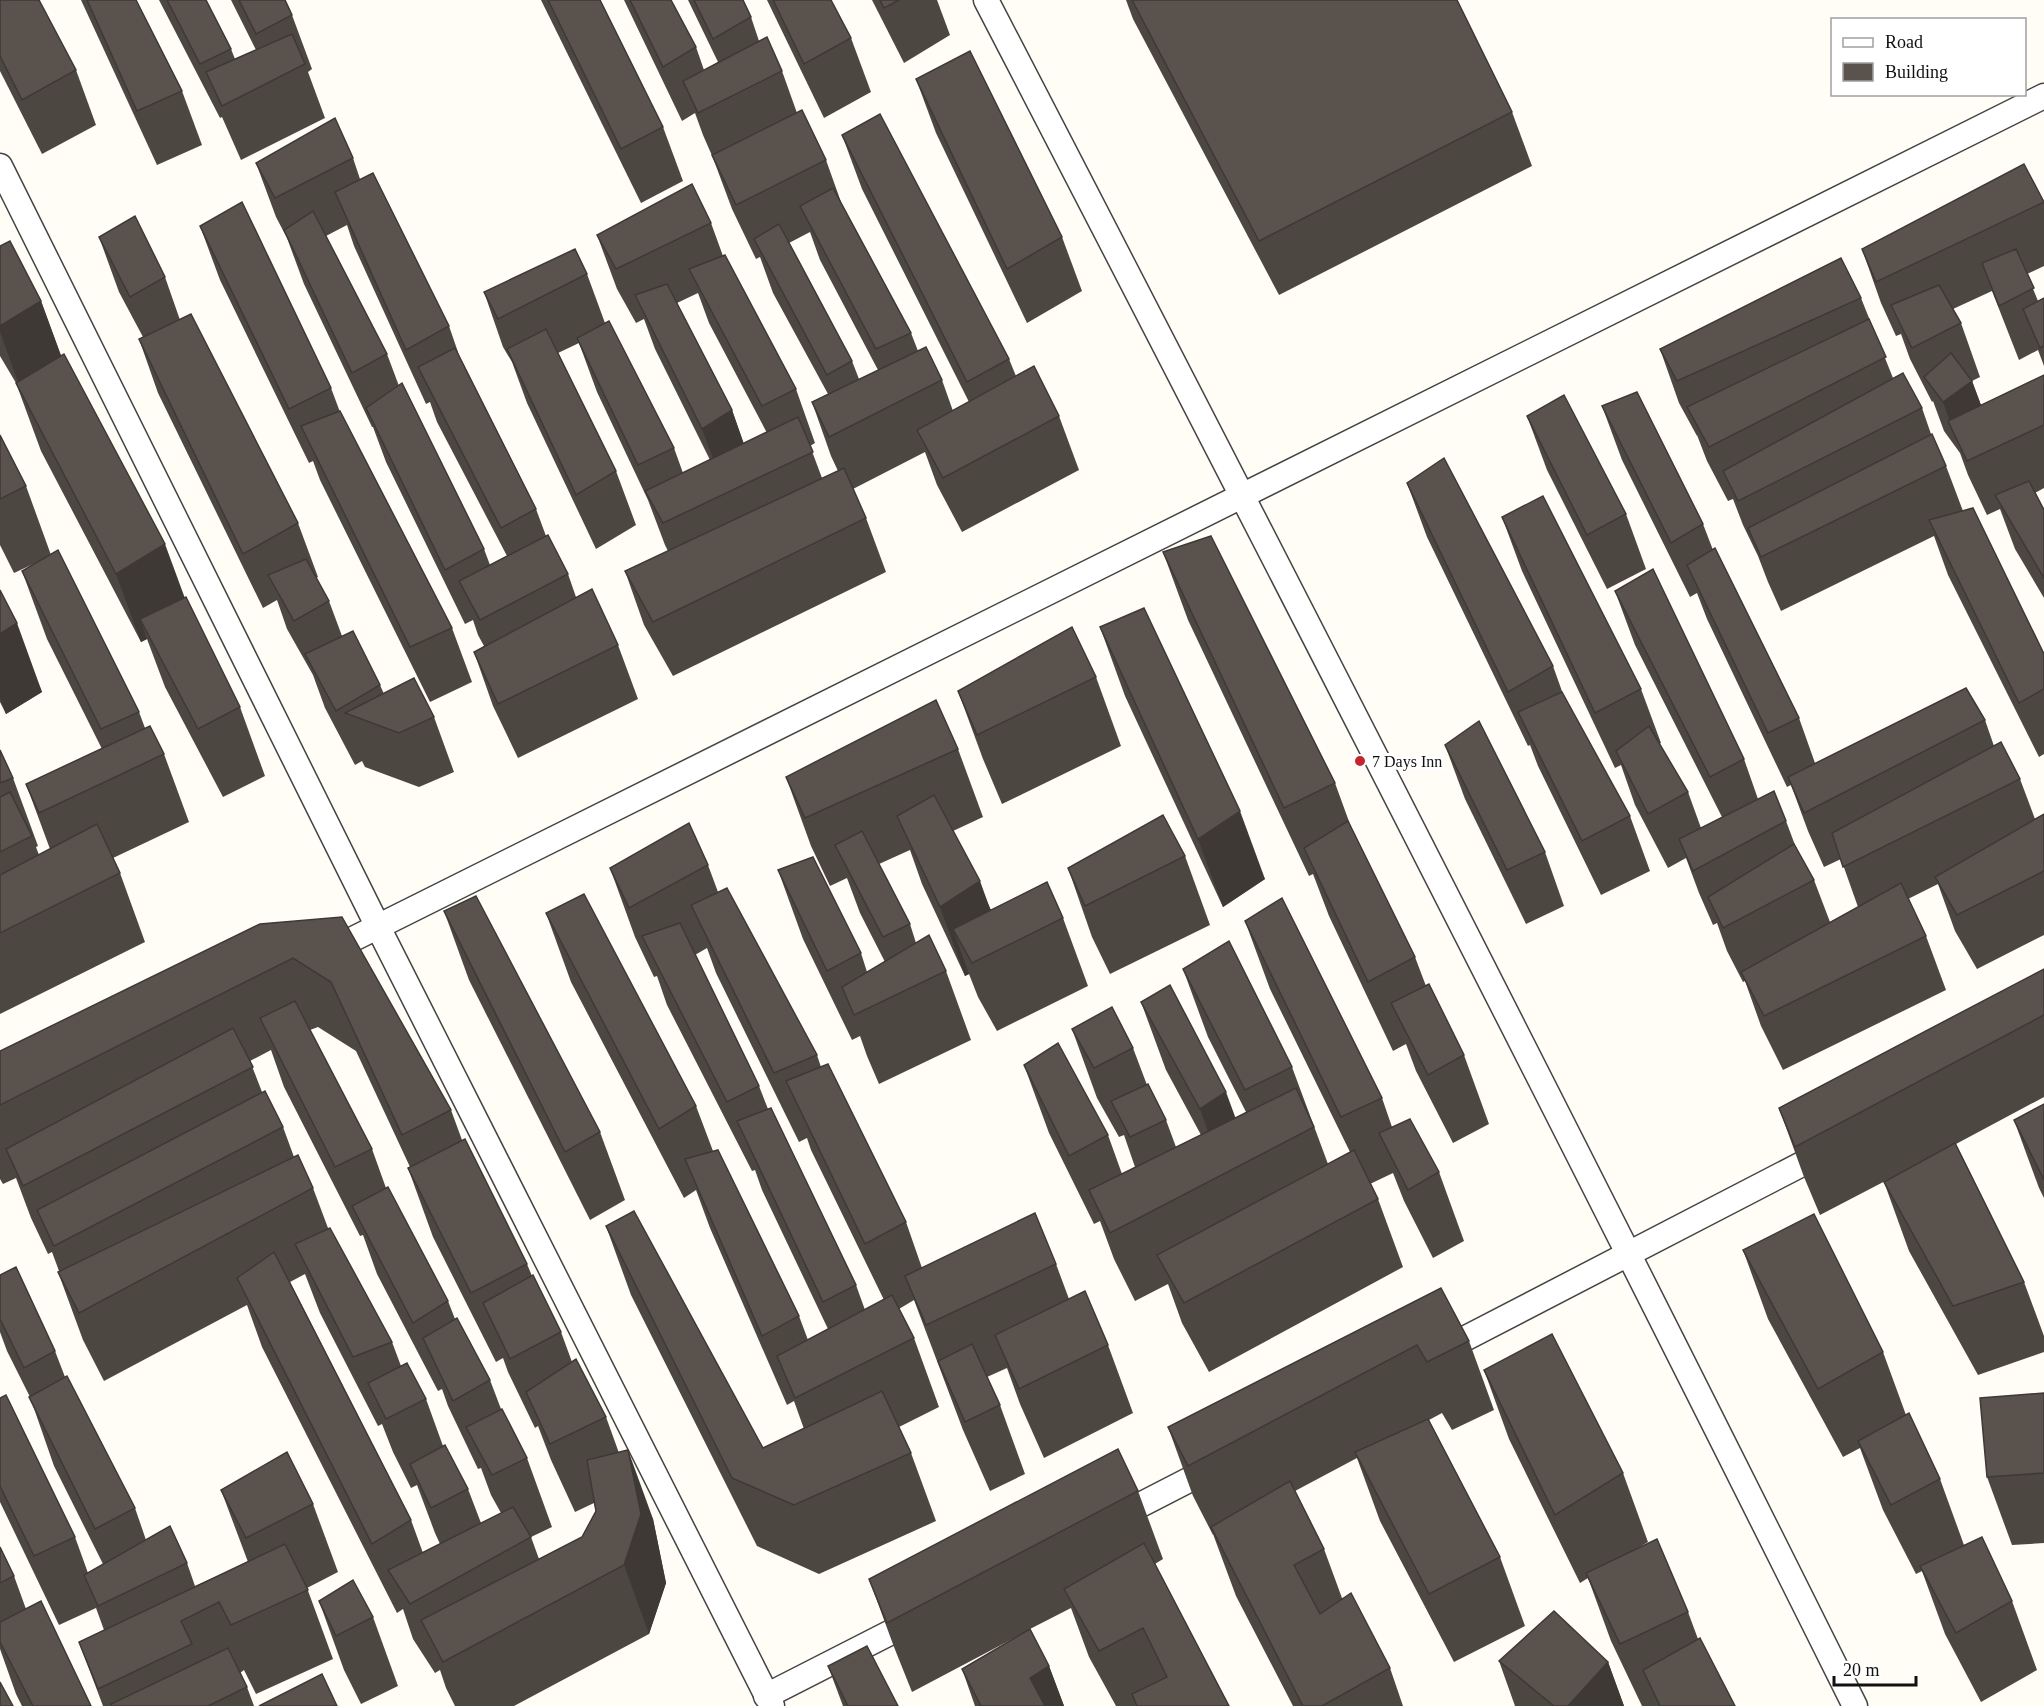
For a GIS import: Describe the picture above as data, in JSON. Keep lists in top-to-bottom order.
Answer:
{
  "places": ["7 Days Inn"],
  "legend": ["Road", "Building"],
  "scale_bar": "20 m"
}
